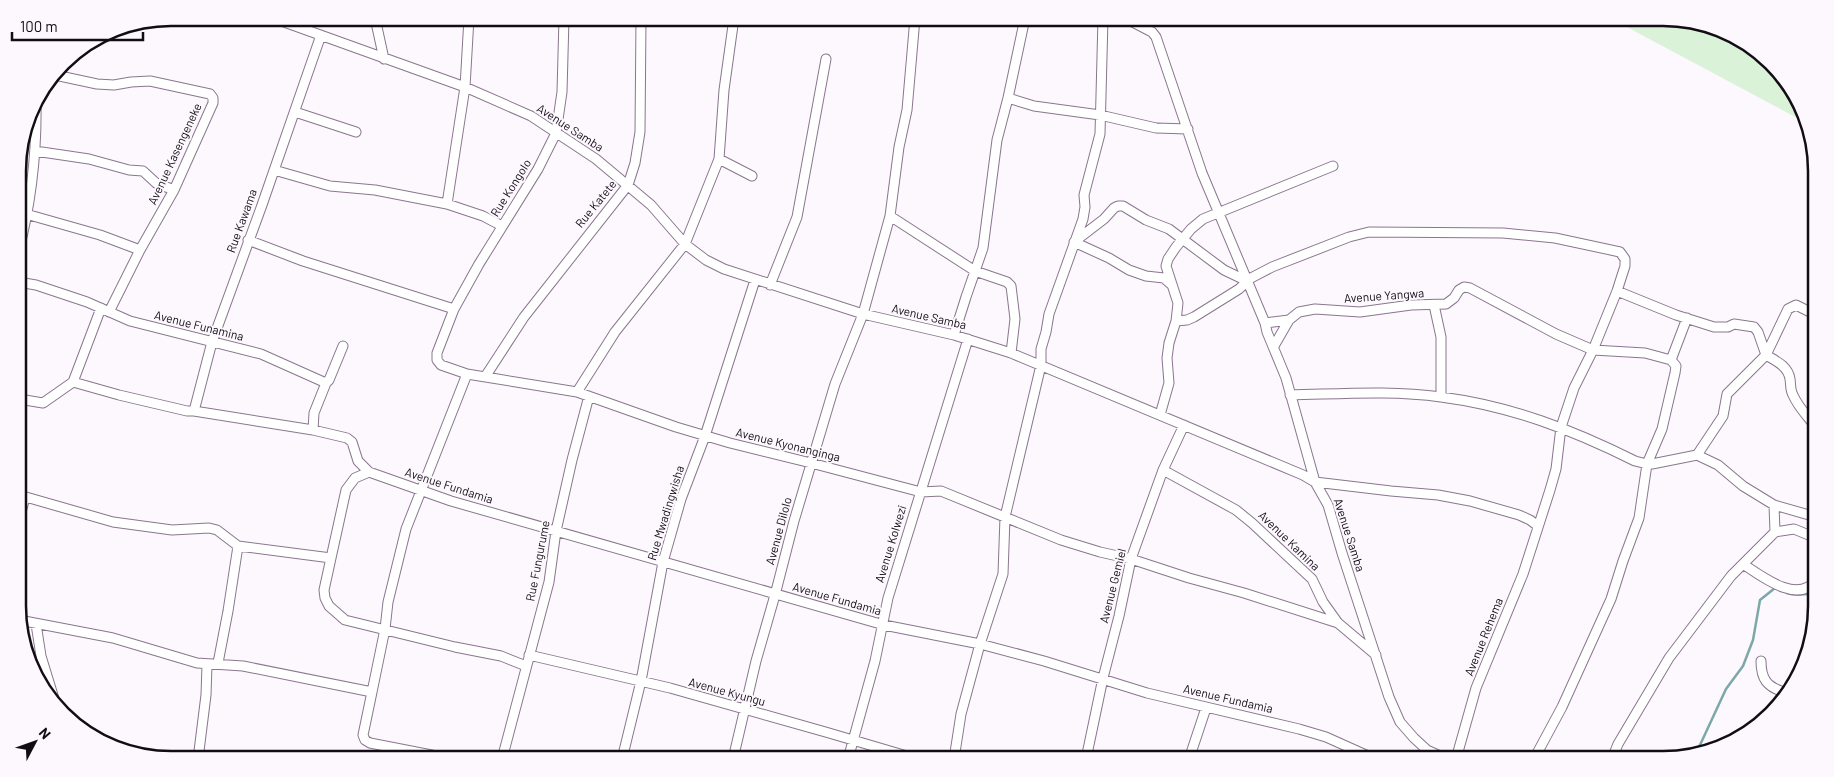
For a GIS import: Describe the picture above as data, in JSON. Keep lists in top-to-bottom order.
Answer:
{
  "streets": {
    "street": [
      "Avenue Samba",
      "Avenue Kasengeneke",
      "Rue Kongolo",
      "Rue Katete",
      "Rue Kawama",
      "Avenue Yangwa",
      "Avenue Funamina",
      "Avenue Kyonanginga",
      "Avenue Fundamia",
      "Rue Mwadingwisha",
      "Avenue Dilolo",
      "Avenue Kamina",
      "Avenue Kolwezi",
      "Rue Fungurume",
      "Avenue Gemiel",
      "Avenue Rehema",
      "Avenue Kyungu"
    ]
  },
  "crossings": [
    ["Avenue Samba", "Rue Kongolo"],
    ["Avenue Samba", "Rue Katete"],
    ["Avenue Samba", "Rue Kawama"],
    ["Avenue Samba", "Rue Mwadingwisha"],
    ["Avenue Samba", "Avenue Dilolo"],
    ["Avenue Samba", "Avenue Kamina"],
    ["Avenue Samba", "Avenue Kolwezi"],
    ["Avenue Samba", "Avenue Gemiel"],
    ["Avenue Kasengeneke", "Avenue Funamina"],
    ["Rue Kongolo", "Avenue Kyonanginga"],
    ["Rue Katete", "Avenue Kyonanginga"],
    ["Rue Kawama", "Avenue Funamina"],
    ["Avenue Yangwa", "Avenue Rehema"],
    ["Avenue Kyonanginga", "Rue Mwadingwisha"],
    ["Avenue Kyonanginga", "Avenue Dilolo"],
    ["Avenue Kyonanginga", "Avenue Kamina"],
    ["Avenue Kyonanginga", "Avenue Kolwezi"],
    ["Avenue Kyonanginga", "Rue Fungurume"],
    ["Avenue Kyonanginga", "Avenue Gemiel"],
    ["Avenue Fundamia", "Rue Mwadingwisha"],
    ["Avenue Fundamia", "Avenue Dilolo"],
    ["Avenue Fundamia", "Avenue Kolwezi"],
    ["Avenue Fundamia", "Rue Fungurume"],
    ["Avenue Fundamia", "Avenue Gemiel"],
    ["Rue Mwadingwisha", "Avenue Kyungu"],
    ["Avenue Dilolo", "Avenue Kyungu"],
    ["Avenue Kamina", "Avenue Gemiel"],
    ["Avenue Kolwezi", "Avenue Kyungu"],
    ["Rue Fungurume", "Avenue Kyungu"]
  ],
  "scale_bar": "100 m",
  "north": "top right"
}
